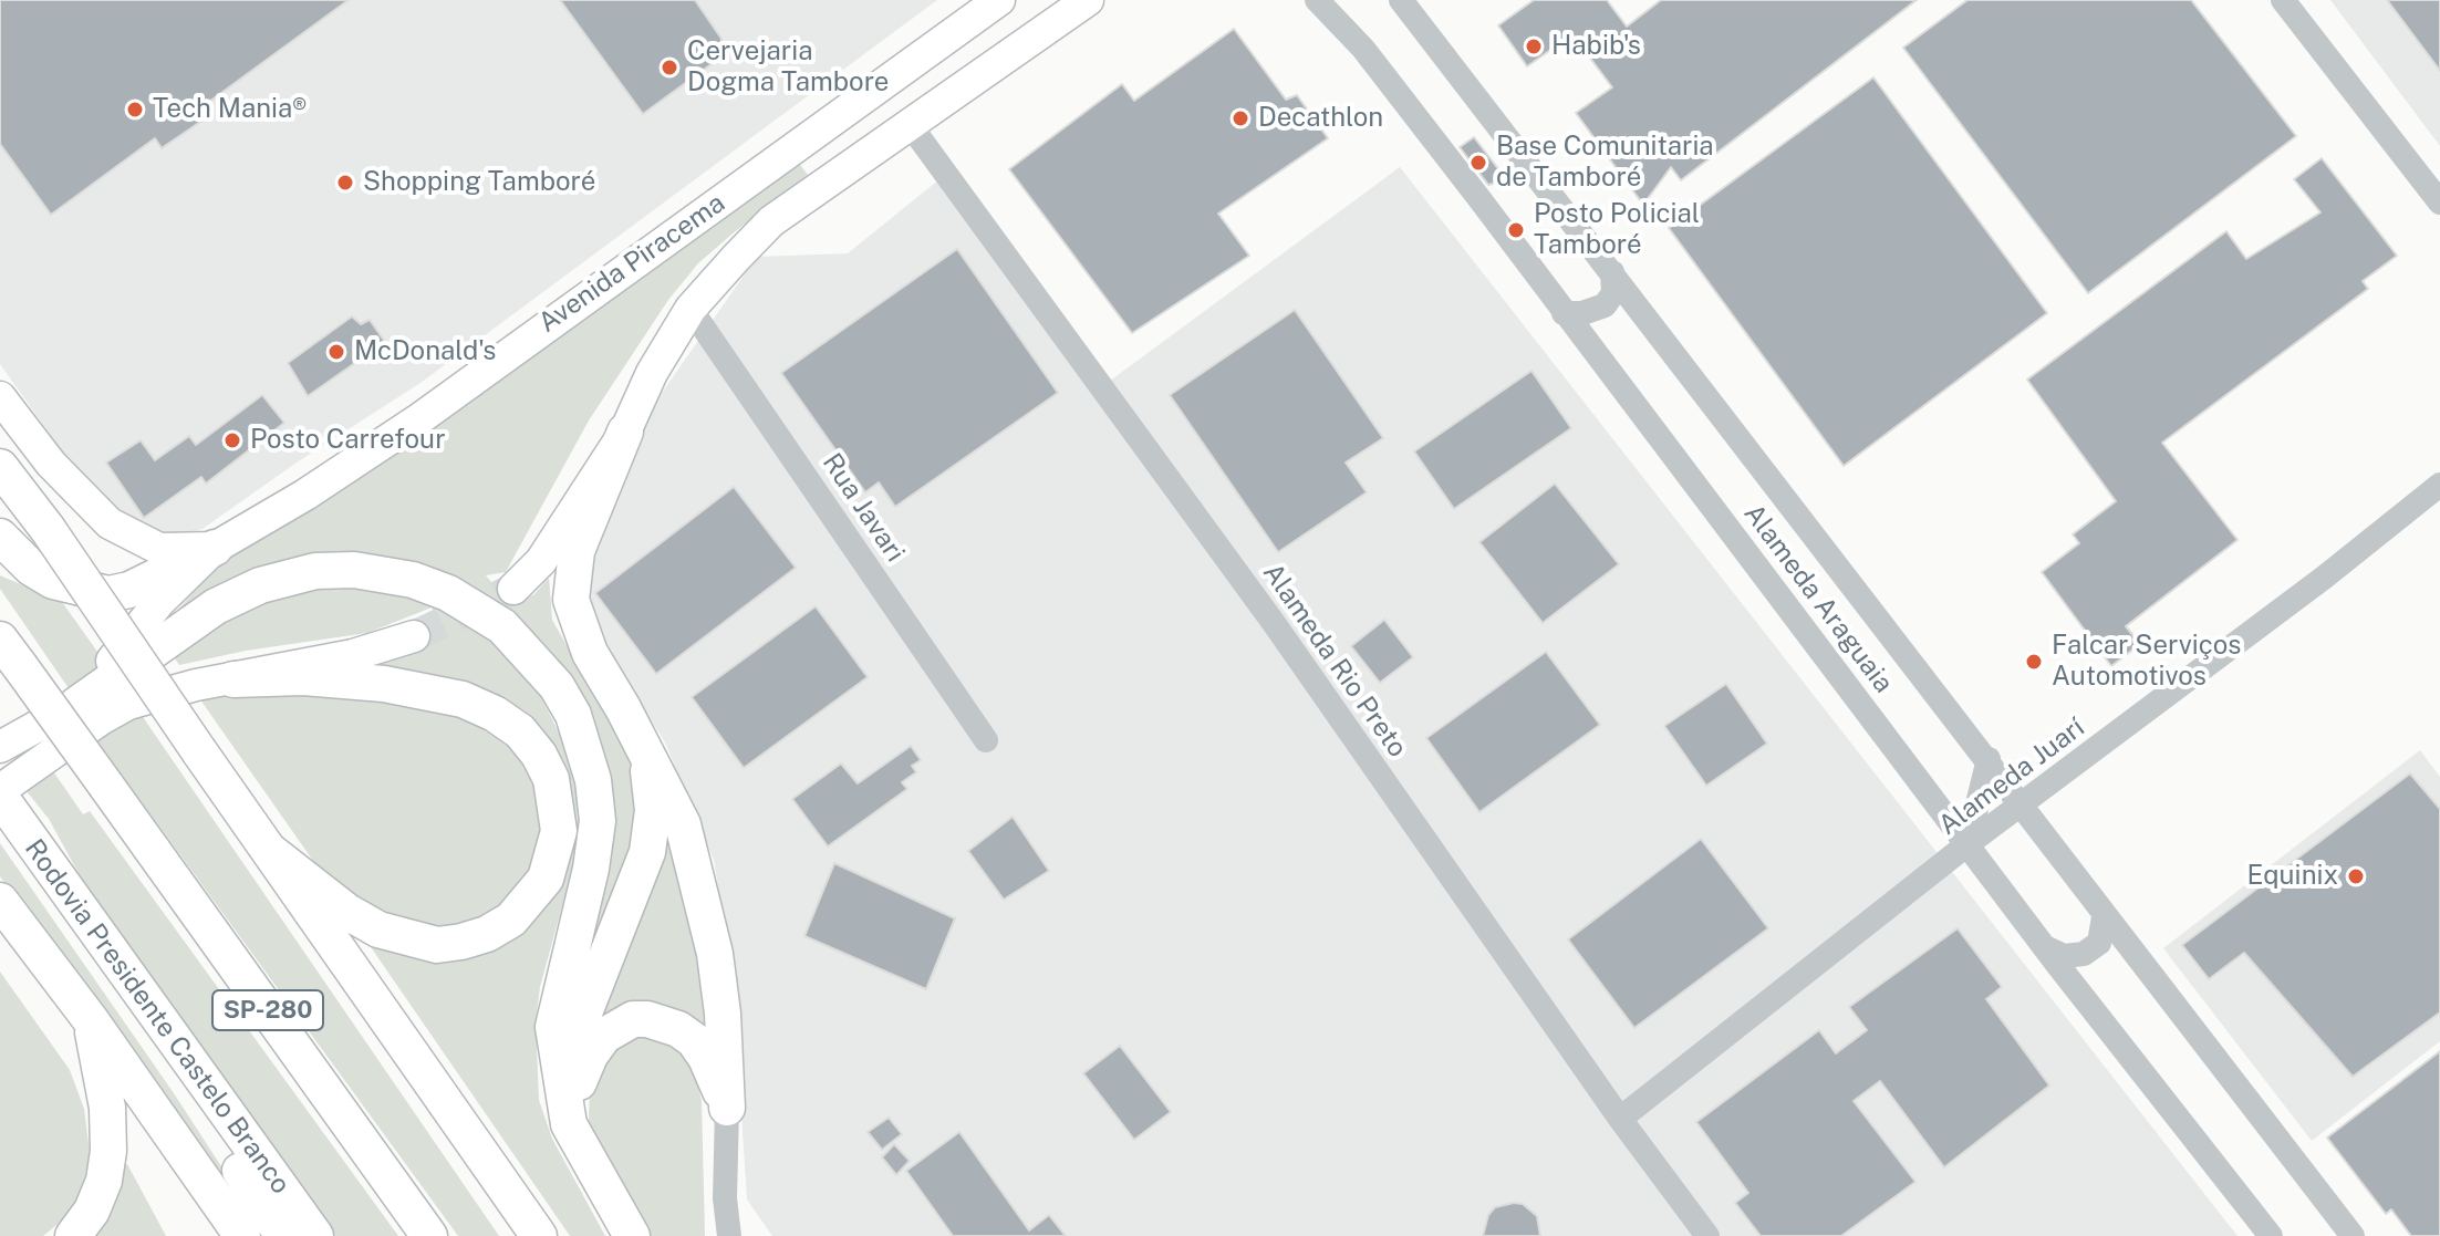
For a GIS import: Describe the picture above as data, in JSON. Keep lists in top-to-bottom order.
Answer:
{
  "streets": {
    "highway": ["SP-280", "Rodovia Presidente Castelo Branco"],
    "main road": ["Avenida Piracema"],
    "street": [
      "Rua Javari",
      "Alameda Araguaia",
      "Alameda Rio Preto",
      "Alameda Juarí"
    ]
  },
  "crossings": [
    ["Avenida Piracema", "Rua Javari"],
    ["Avenida Piracema", "Alameda Rio Preto"],
    ["Alameda Araguaia", "Alameda Juarí"],
    ["Alameda Rio Preto", "Alameda Juarí"]
  ],
  "places": [
    "Habib's",
    "Cervejaria Dogma Tambore",
    "Tech Mania®",
    "Decathlon",
    "Base Comunitaria de Tamboré",
    "Shopping Tamboré",
    "Posto Policial Tamboré",
    "McDonald's",
    "Posto Carrefour",
    "Falcar Serviços Automotivos",
    "Equinix"
  ]
}
